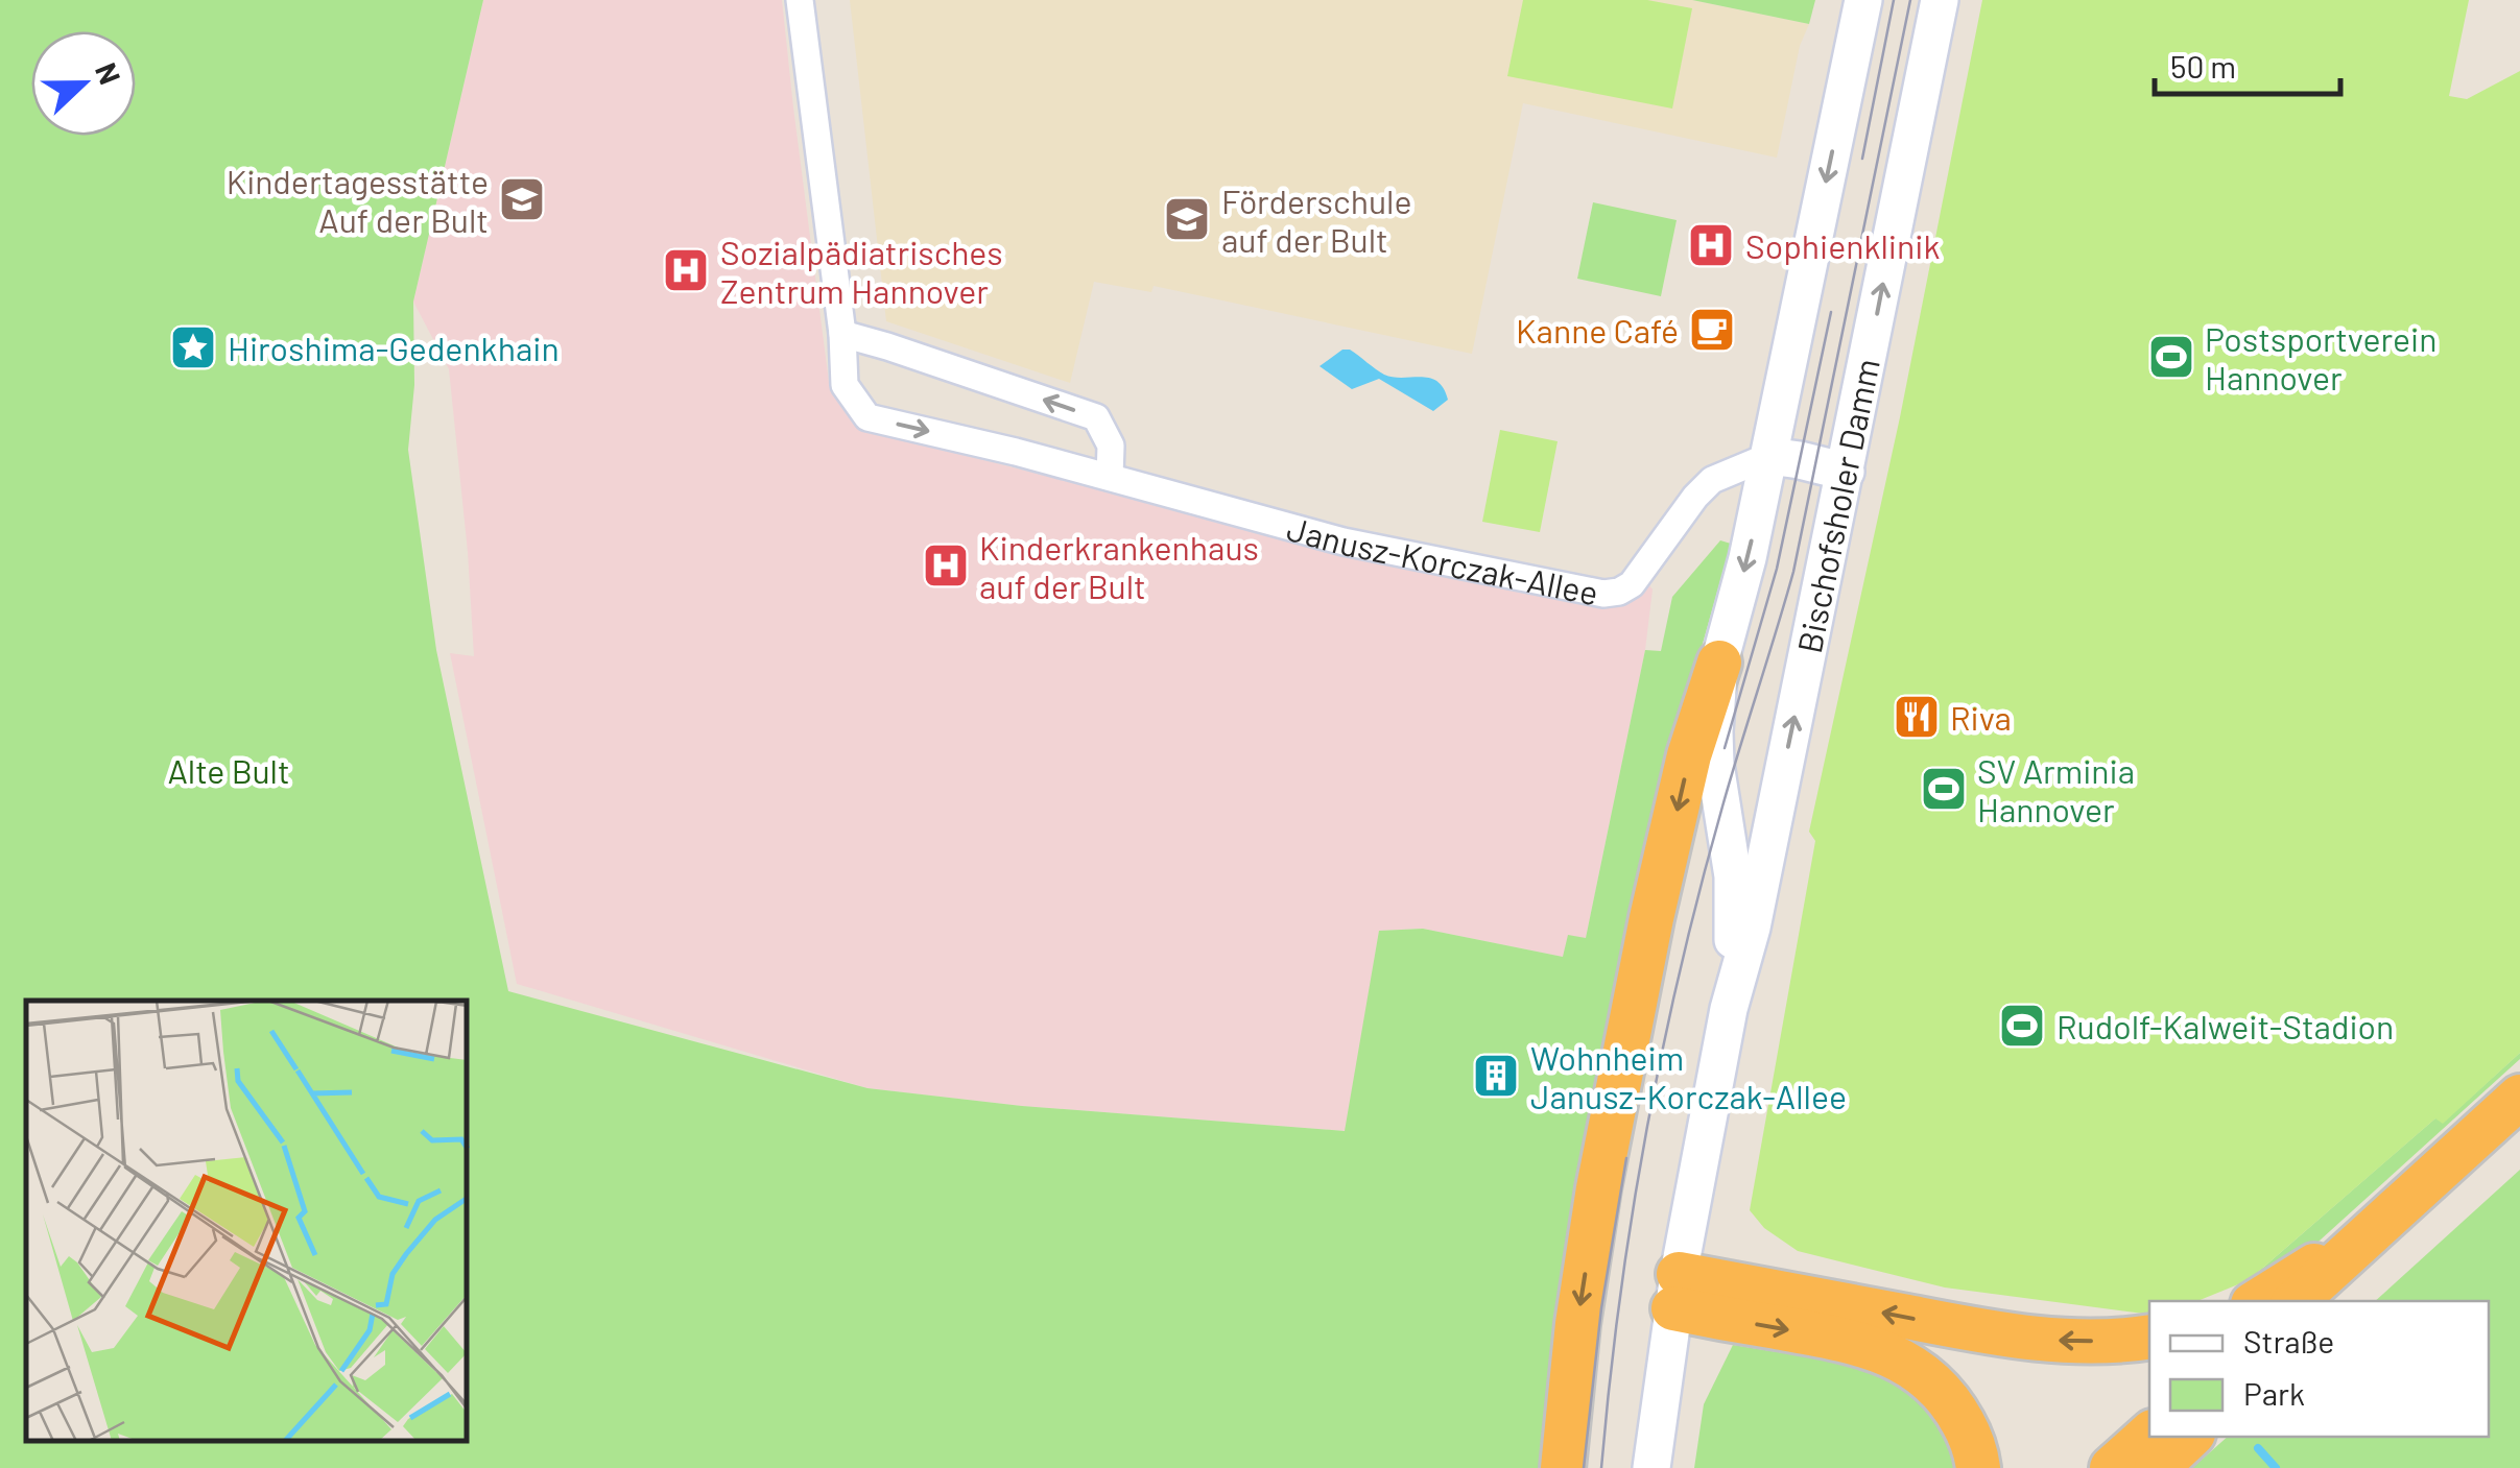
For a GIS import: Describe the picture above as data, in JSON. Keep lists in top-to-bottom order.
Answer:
{
  "streets": {
    "main road": ["Bischofsholer Damm"],
    "street": ["Janusz-Korczak-Allee"]
  },
  "crossings": [
    ["Bischofsholer Damm", "Janusz-Korczak-Allee"]
  ],
  "parks": ["Alte Bult"],
  "places": {
    "school or university": ["Kindertagesstätte Auf der Bult", "Förderschule auf der Bult"],
    "hospital": ["Sophienklinik", "Sozialpädiatrisches Zentrum Hannover", "Kinderkrankenhaus auf der Bult"],
    "cafe": ["Kanne Café"],
    "place": ["Hiroshima-Gedenkhain"],
    "sports": ["Postsportverein Hannover", "SV Arminia Hannover", "Rudolf-Kalweit-Stadion"],
    "restaurant": ["Riva"],
    "building": ["Wohnheim Janusz-Korczak-Allee"]
  },
  "legend": ["Straße", "Park"],
  "scale_bar": "50 m",
  "north": "right"
}
